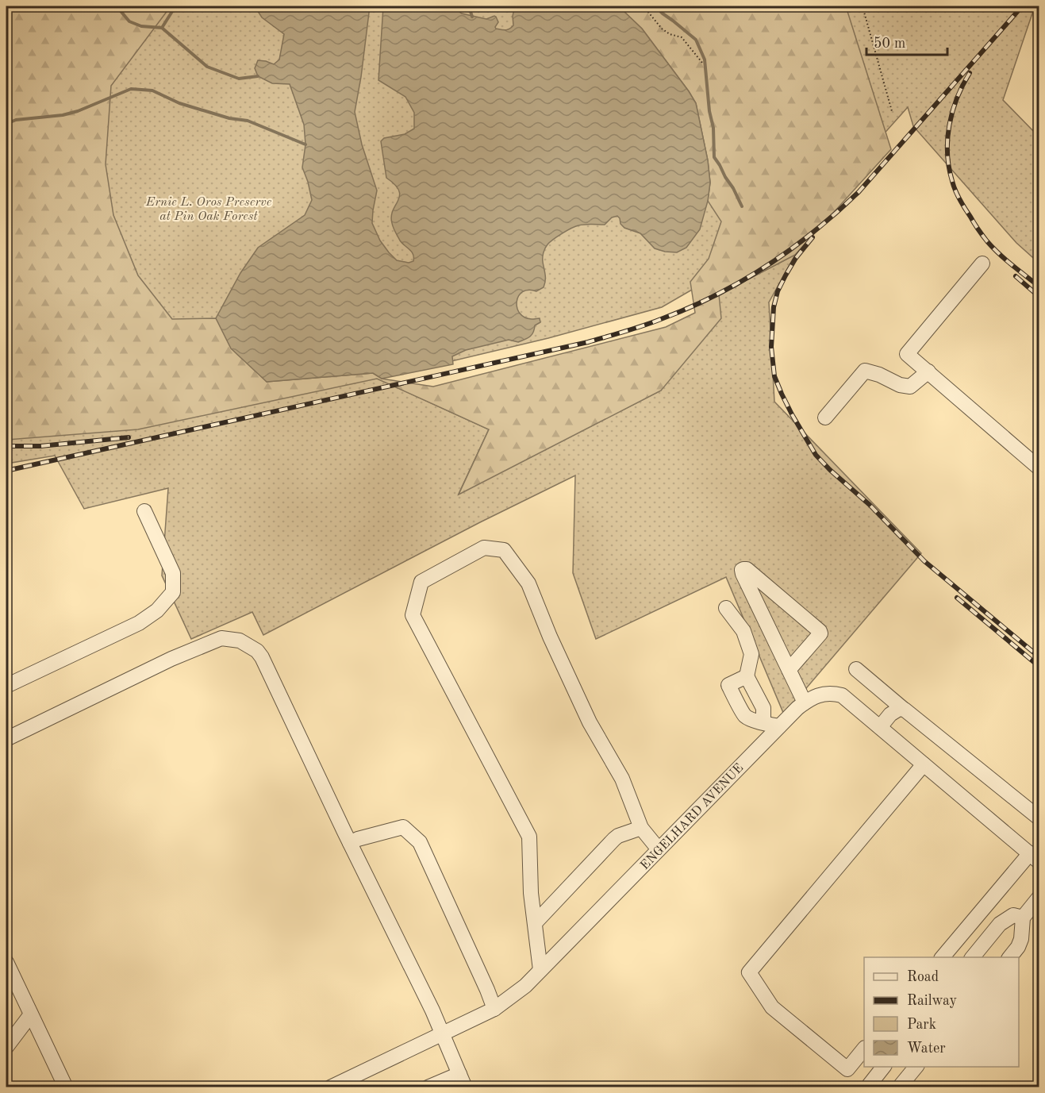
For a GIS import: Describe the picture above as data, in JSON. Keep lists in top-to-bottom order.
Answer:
{
  "streets": {
    "street": ["ENGELHARD AVENUE"]
  },
  "parks": ["Ernie L. Oros Preserve at Pin Oak Forest"],
  "legend": [
    "Road",
    "Railway",
    "Park",
    "Water"
  ],
  "scale_bar": "50 m"
}
